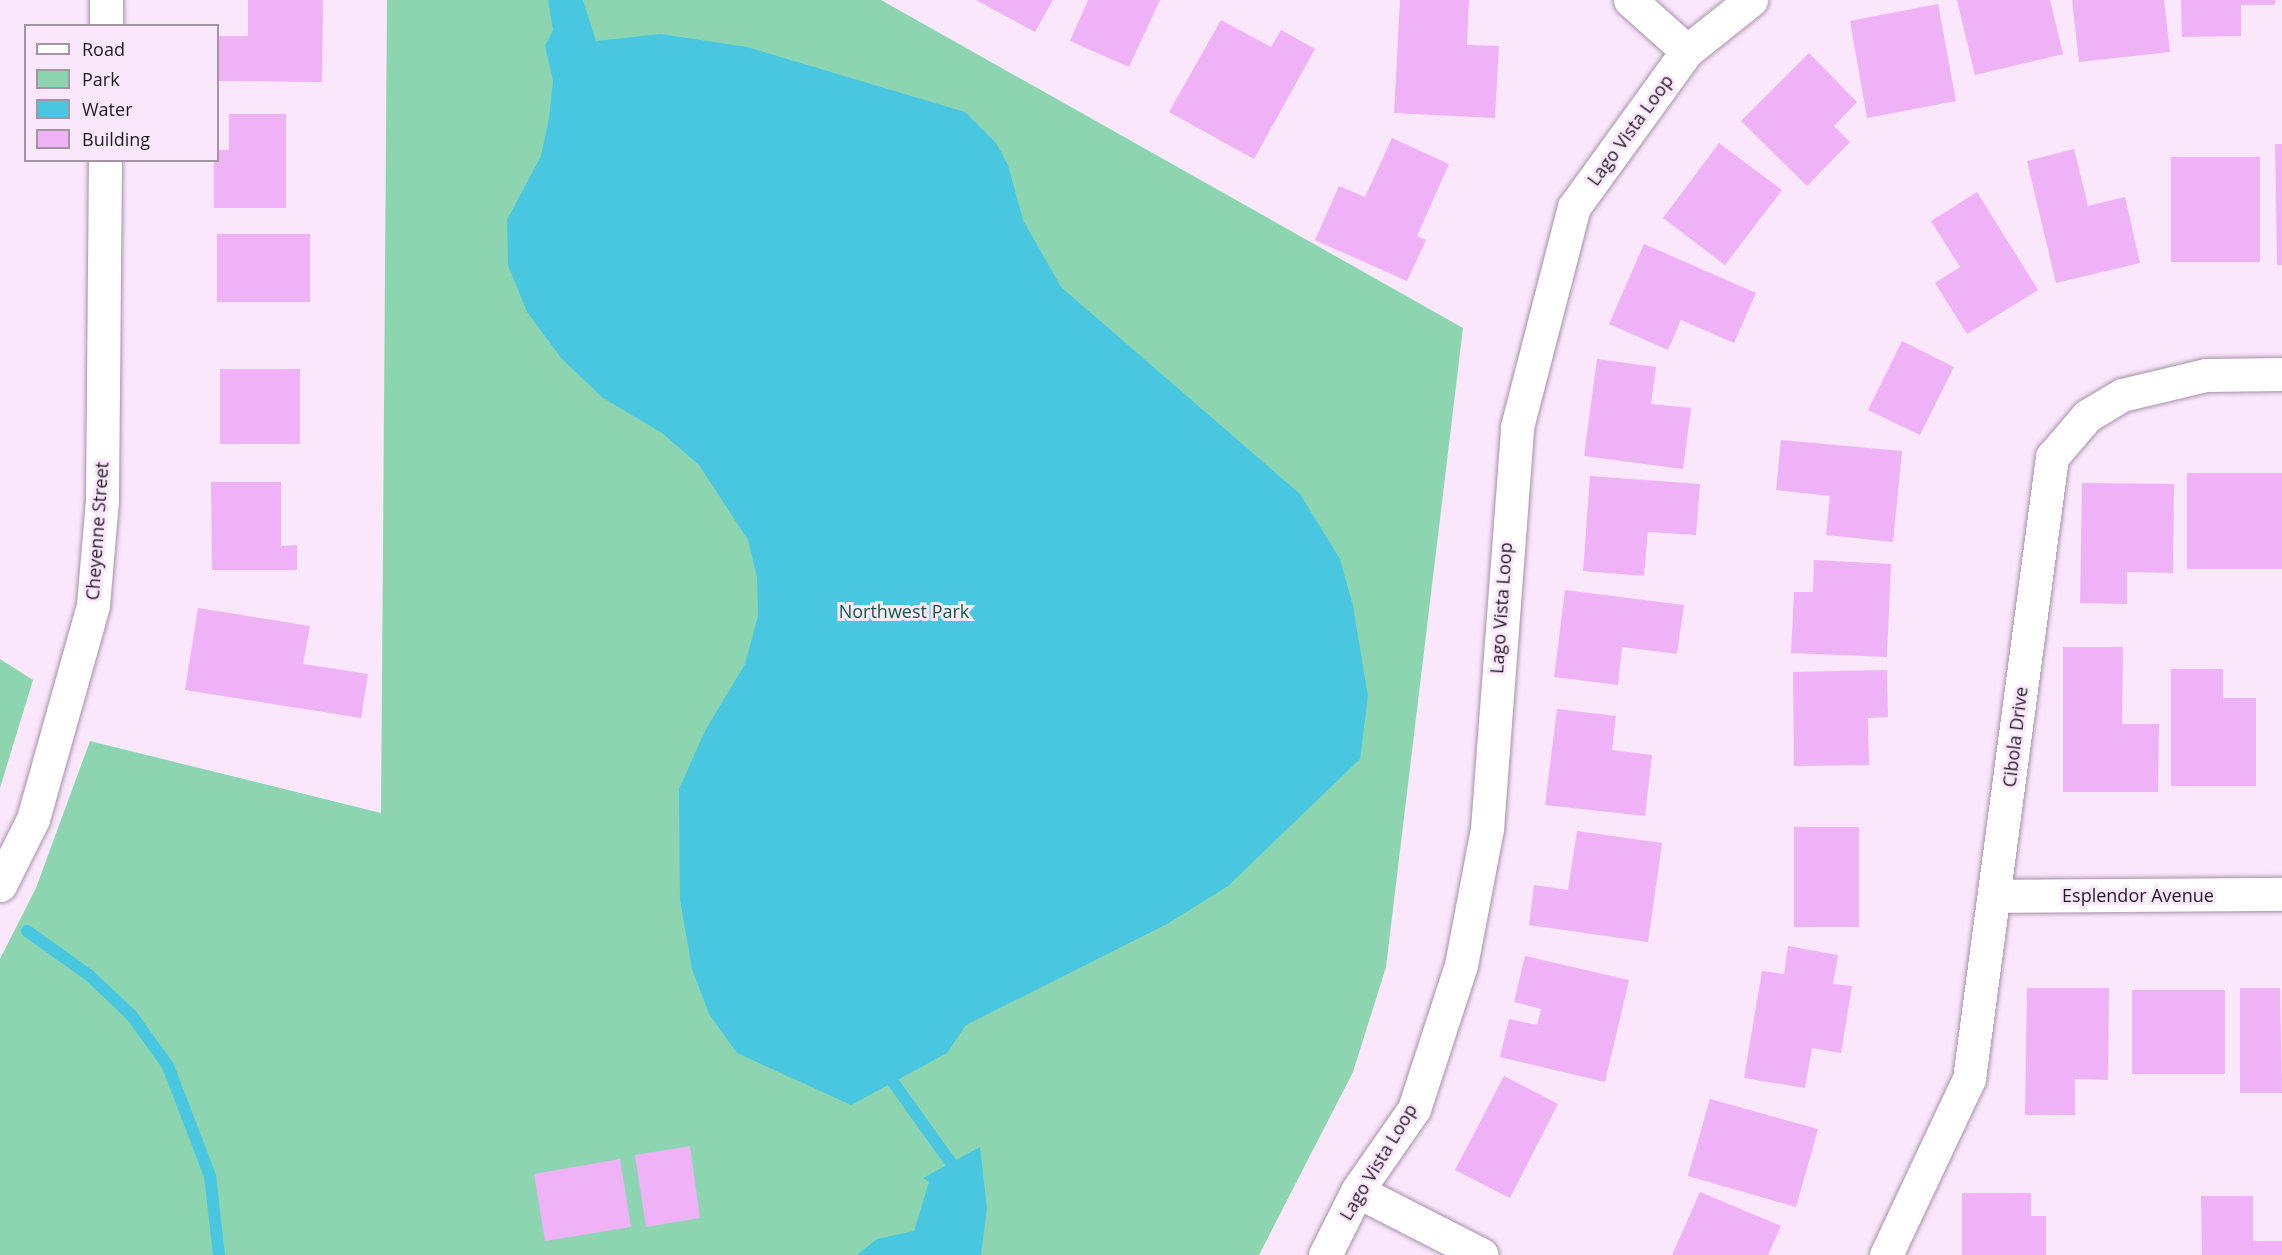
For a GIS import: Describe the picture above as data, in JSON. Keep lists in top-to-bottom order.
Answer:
{
  "streets": {
    "street": [
      "Lago Vista Loop",
      "Cheyenne Street",
      "Cibola Drive",
      "Esplendor Avenue"
    ]
  },
  "crossings": [
    ["Cibola Drive", "Esplendor Avenue"]
  ],
  "parks": ["Northwest Park"],
  "legend": [
    "Road",
    "Park",
    "Water",
    "Building"
  ]
}
